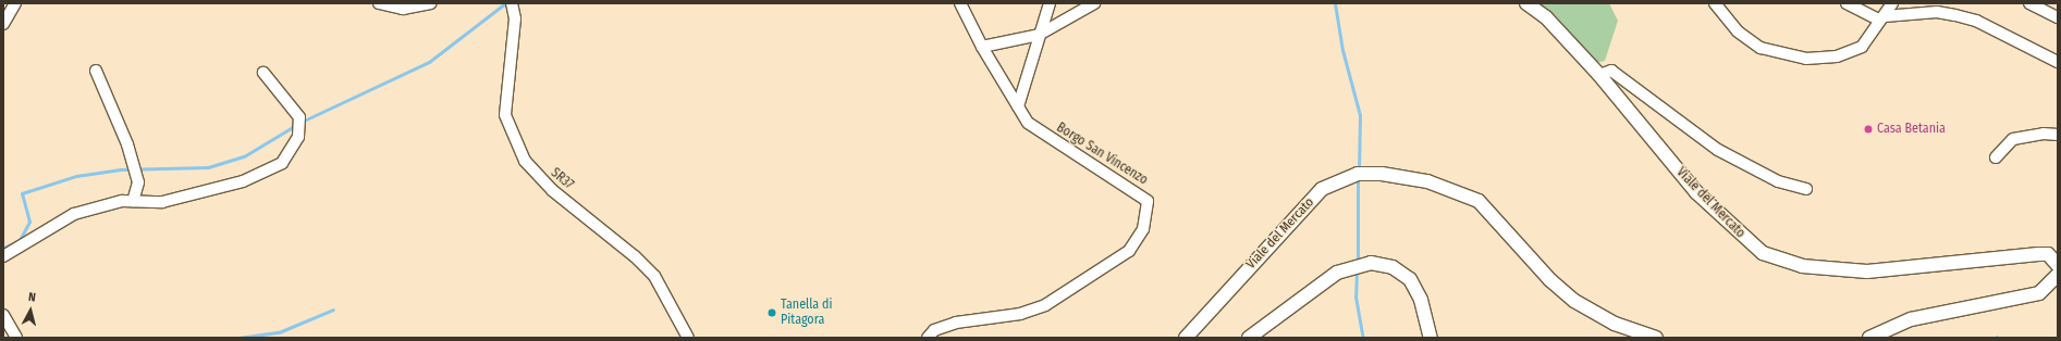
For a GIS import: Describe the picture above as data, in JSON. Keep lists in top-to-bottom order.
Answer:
{
  "streets": {
    "main road": ["Viale del Mercato"],
    "street": ["Borgo San Vincenzo", "SR37"]
  },
  "places": ["Casa Betania", "Tanella di Pitagora"],
  "north": "top"
}
